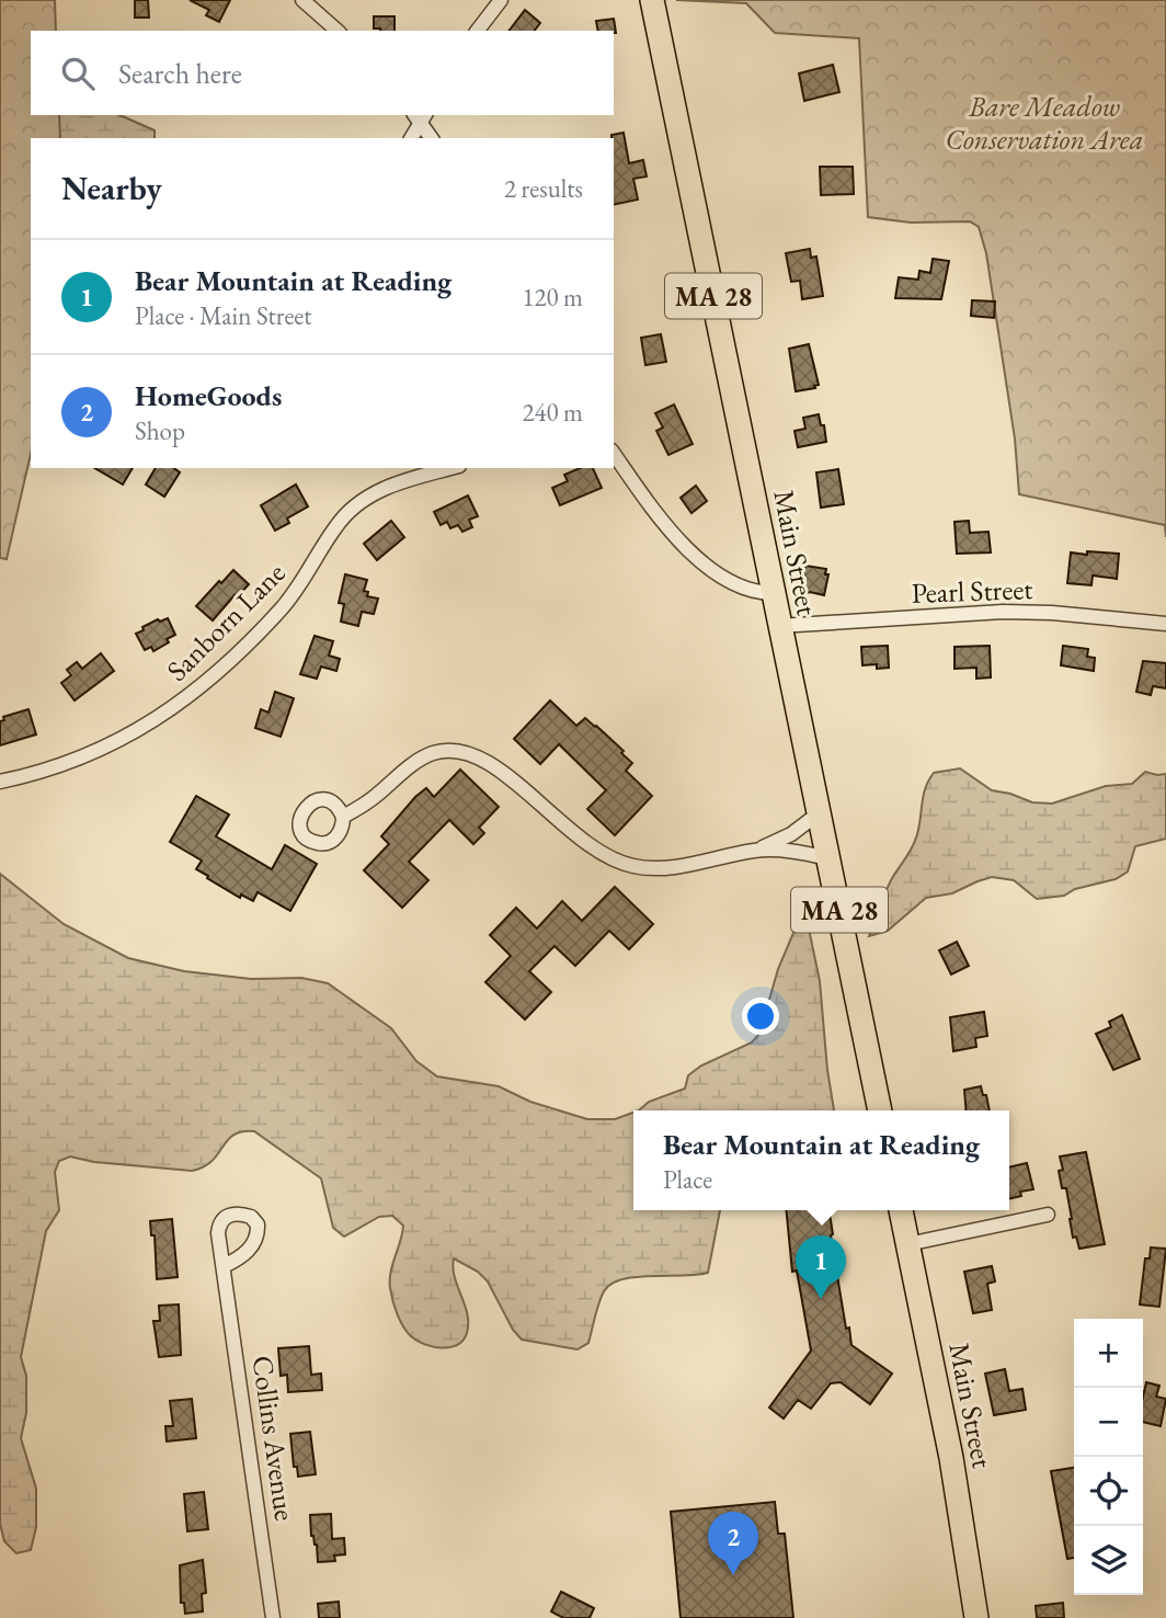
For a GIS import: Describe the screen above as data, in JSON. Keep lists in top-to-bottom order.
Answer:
{
  "streets": {
    "main road": ["MA 28", "Main Street"],
    "street": ["Pearl Street", "Sanborn Lane", "Collins Avenue"]
  },
  "crossings": [
    ["Main Street", "Pearl Street"]
  ],
  "parks": ["Bare Meadow Conservation Area"],
  "page": {
    "search": "Search here",
    "heading": ["Nearby", "2 results"],
    "list": [
      {
        "mark": "1",
        "name": "Bear Mountain at Reading",
        "note": "Place · Main Street",
        "value": "120 m"
      },
      {
        "mark": "2",
        "name": "HomeGoods",
        "note": "Shop",
        "value": "240 m"
      }
    ],
    "popup": ["Bear Mountain at Reading", "Place"],
    "pins": ["1", "2"],
    "map_buttons": ["+", "−"]
  }
}
